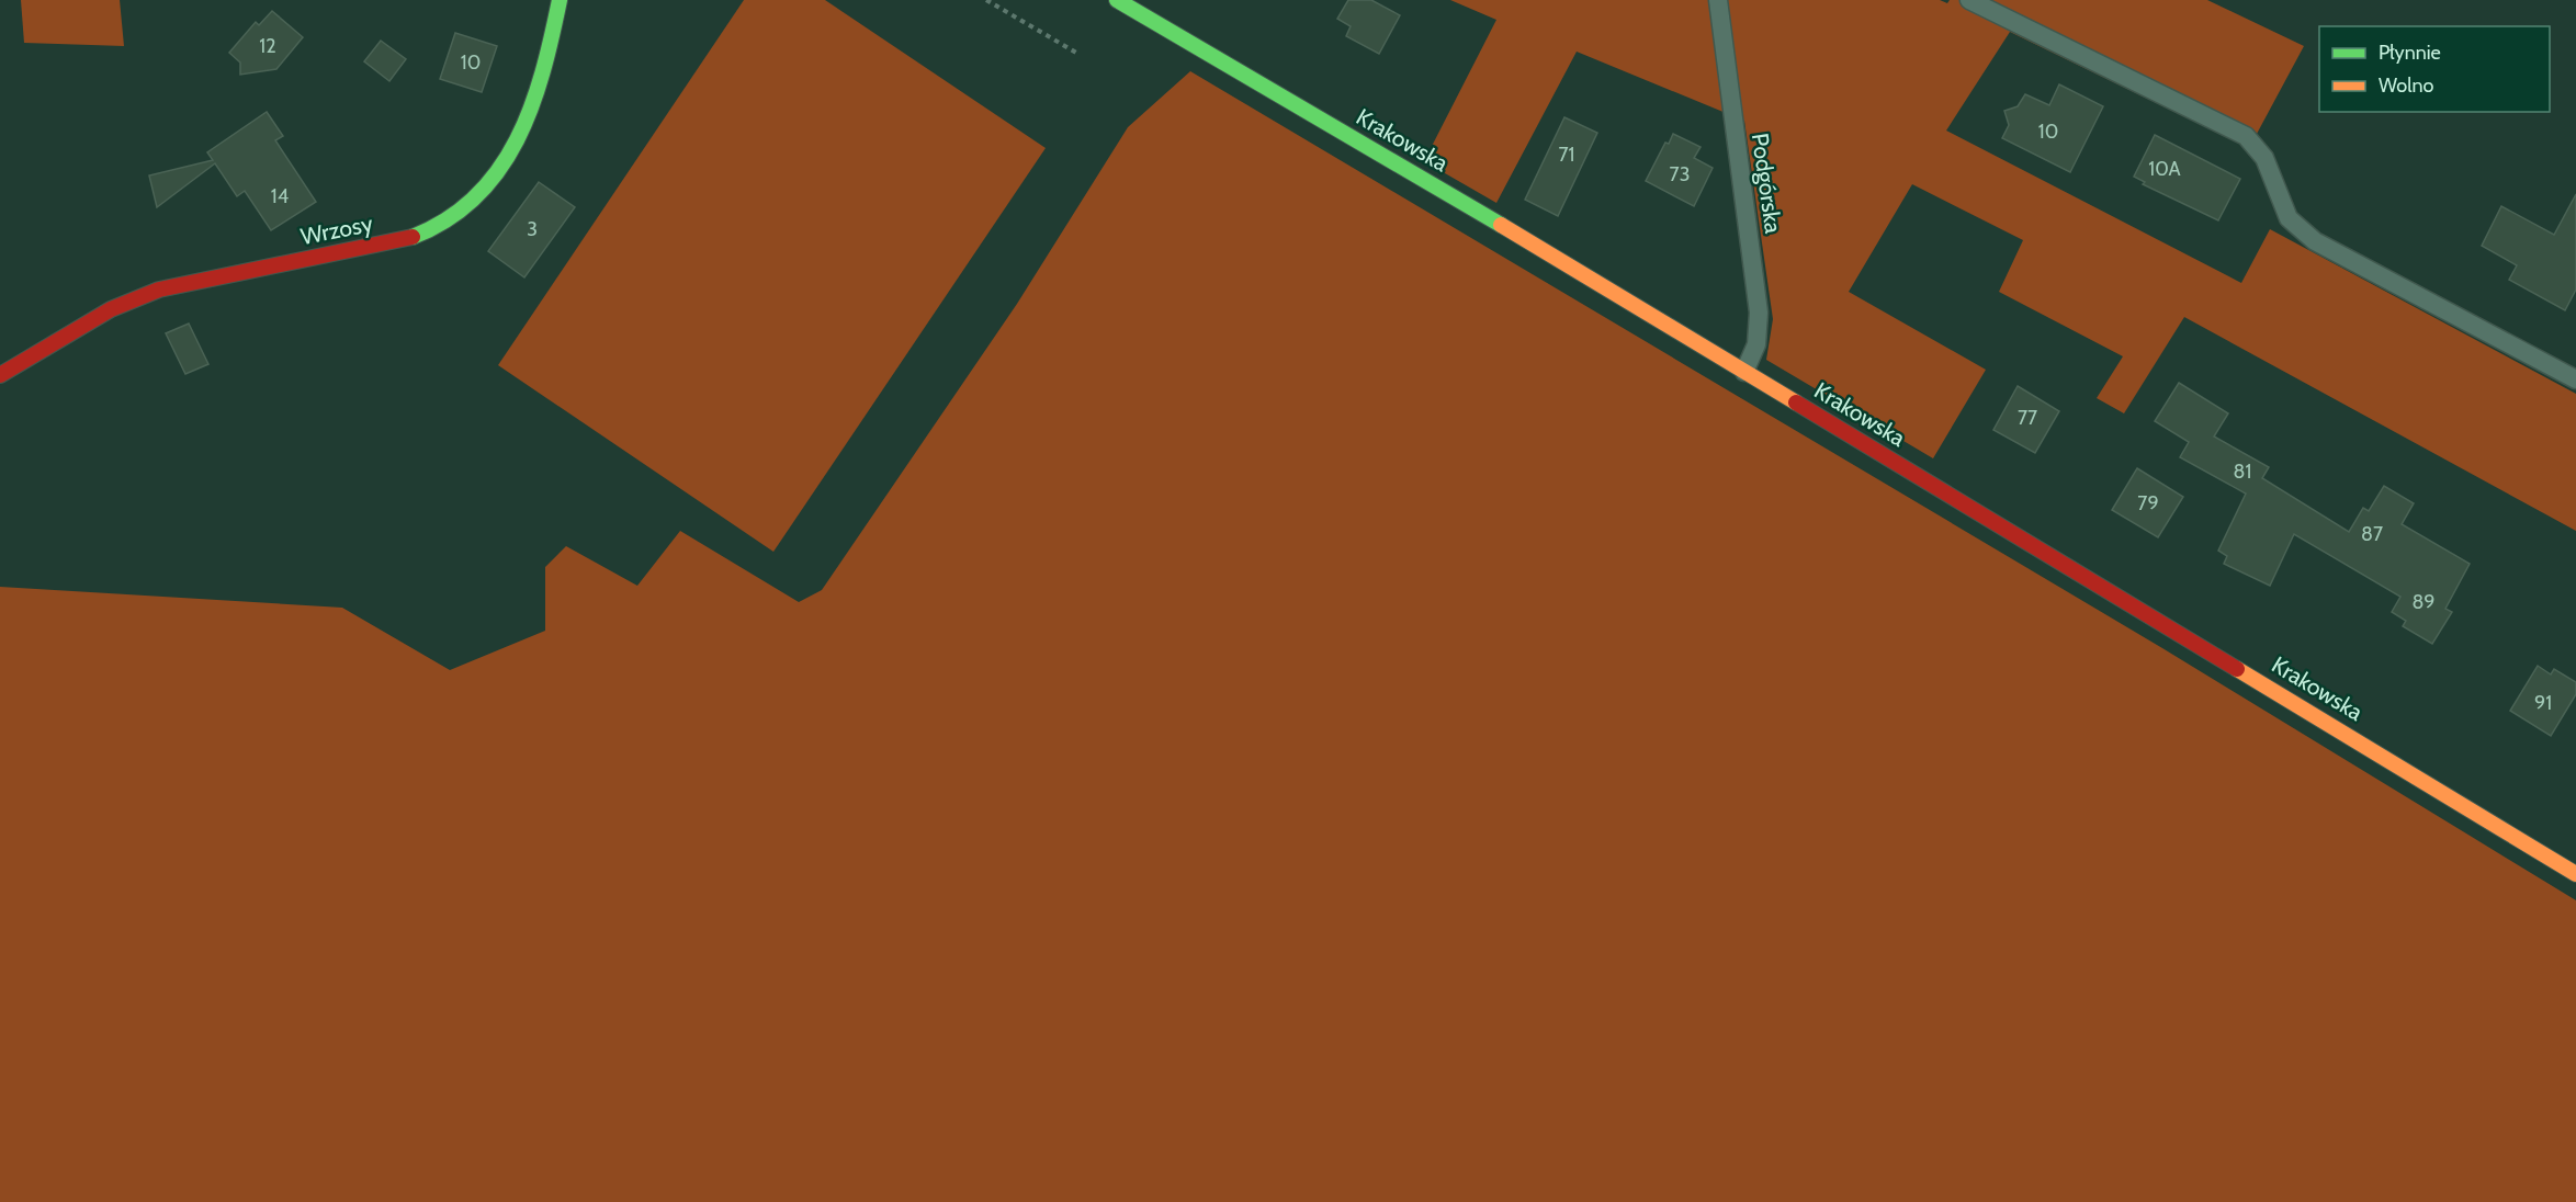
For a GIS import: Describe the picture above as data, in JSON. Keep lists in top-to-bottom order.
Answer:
{
  "streets": {
    "street": ["Krakowska", "Wrzosy"],
    "lane": ["Podgórska"]
  },
  "crossings": [
    ["Krakowska", "Podgórska"]
  ],
  "house_numbers": [
    "12",
    "10",
    "10",
    "71",
    "10A",
    "73",
    "14",
    "3",
    "77",
    "81",
    "79",
    "87",
    "89",
    "91"
  ],
  "legend": ["Płynnie", "Wolno"]
}
